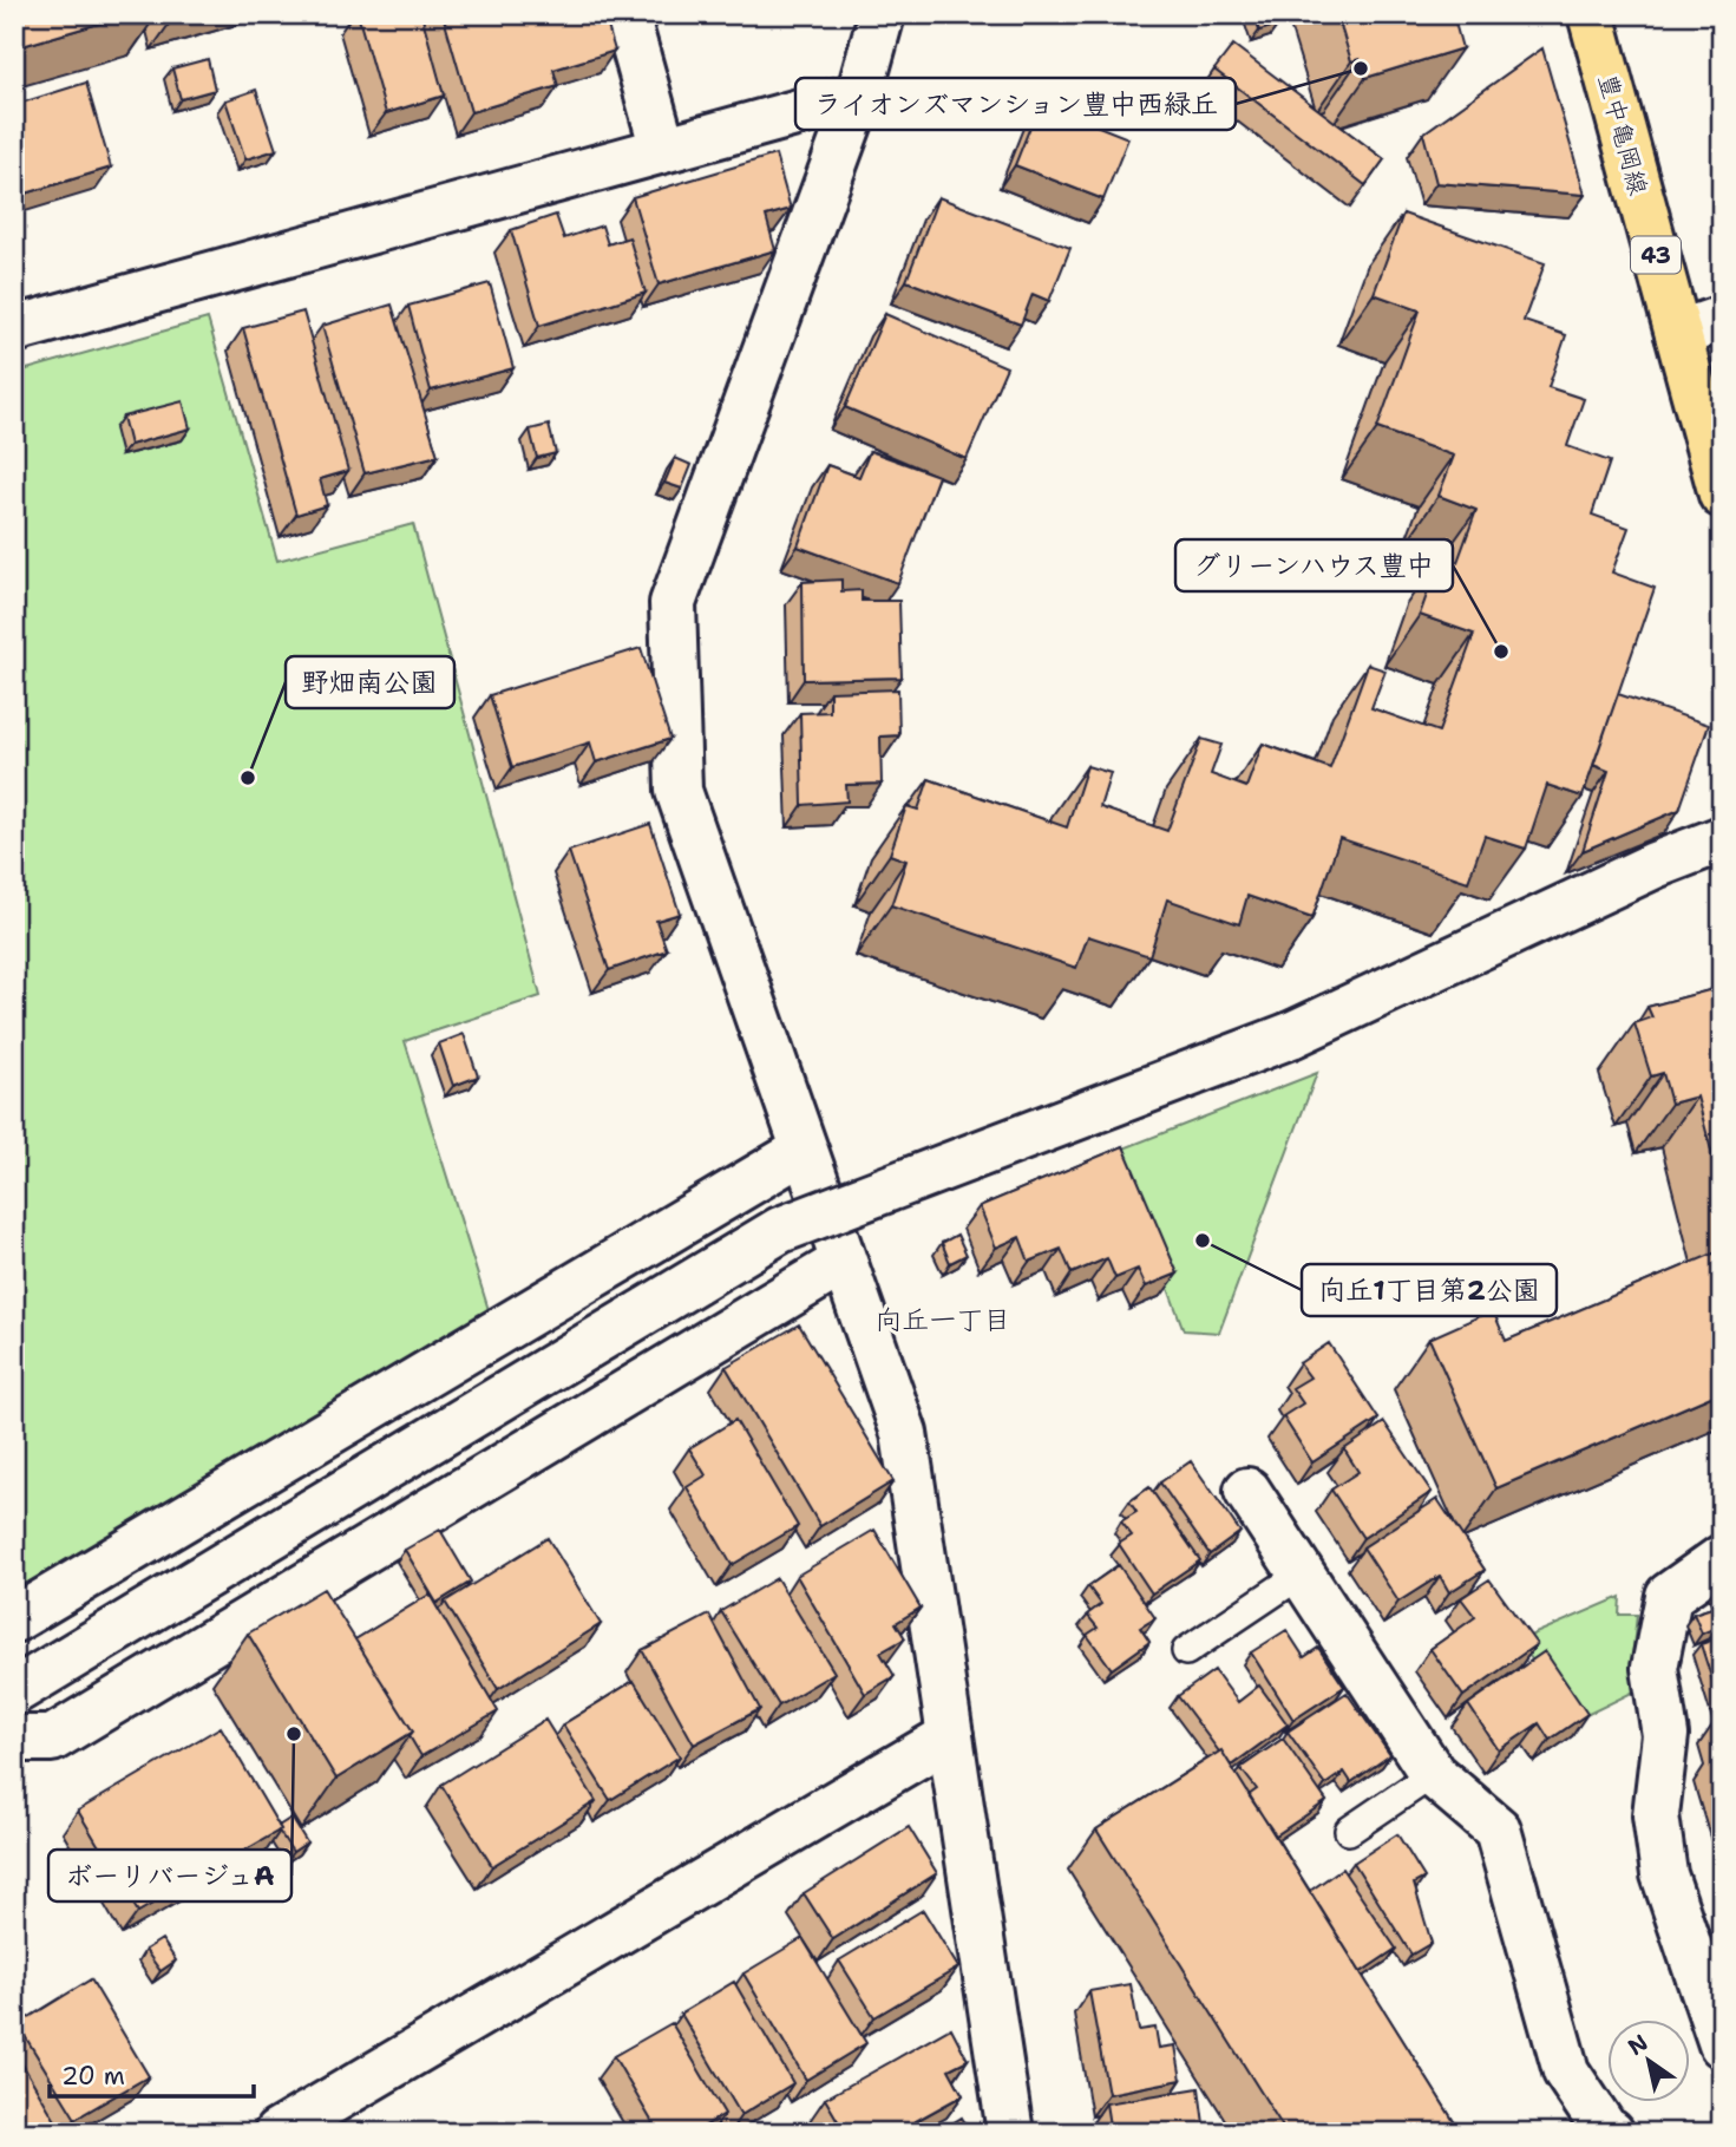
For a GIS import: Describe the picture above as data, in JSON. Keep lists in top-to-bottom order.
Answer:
{
  "streets": {
    "main road": ["豊中亀岡線", "43"]
  },
  "districts": ["向丘一丁目"],
  "places": [
    "ライオンズマンション豊中西緑丘",
    "グリーンハウス豊中",
    "野畑南公園",
    "向丘1丁目第2公園",
    "ボーリバージュA"
  ],
  "scale_bar": "20 m",
  "north": "top left"
}
